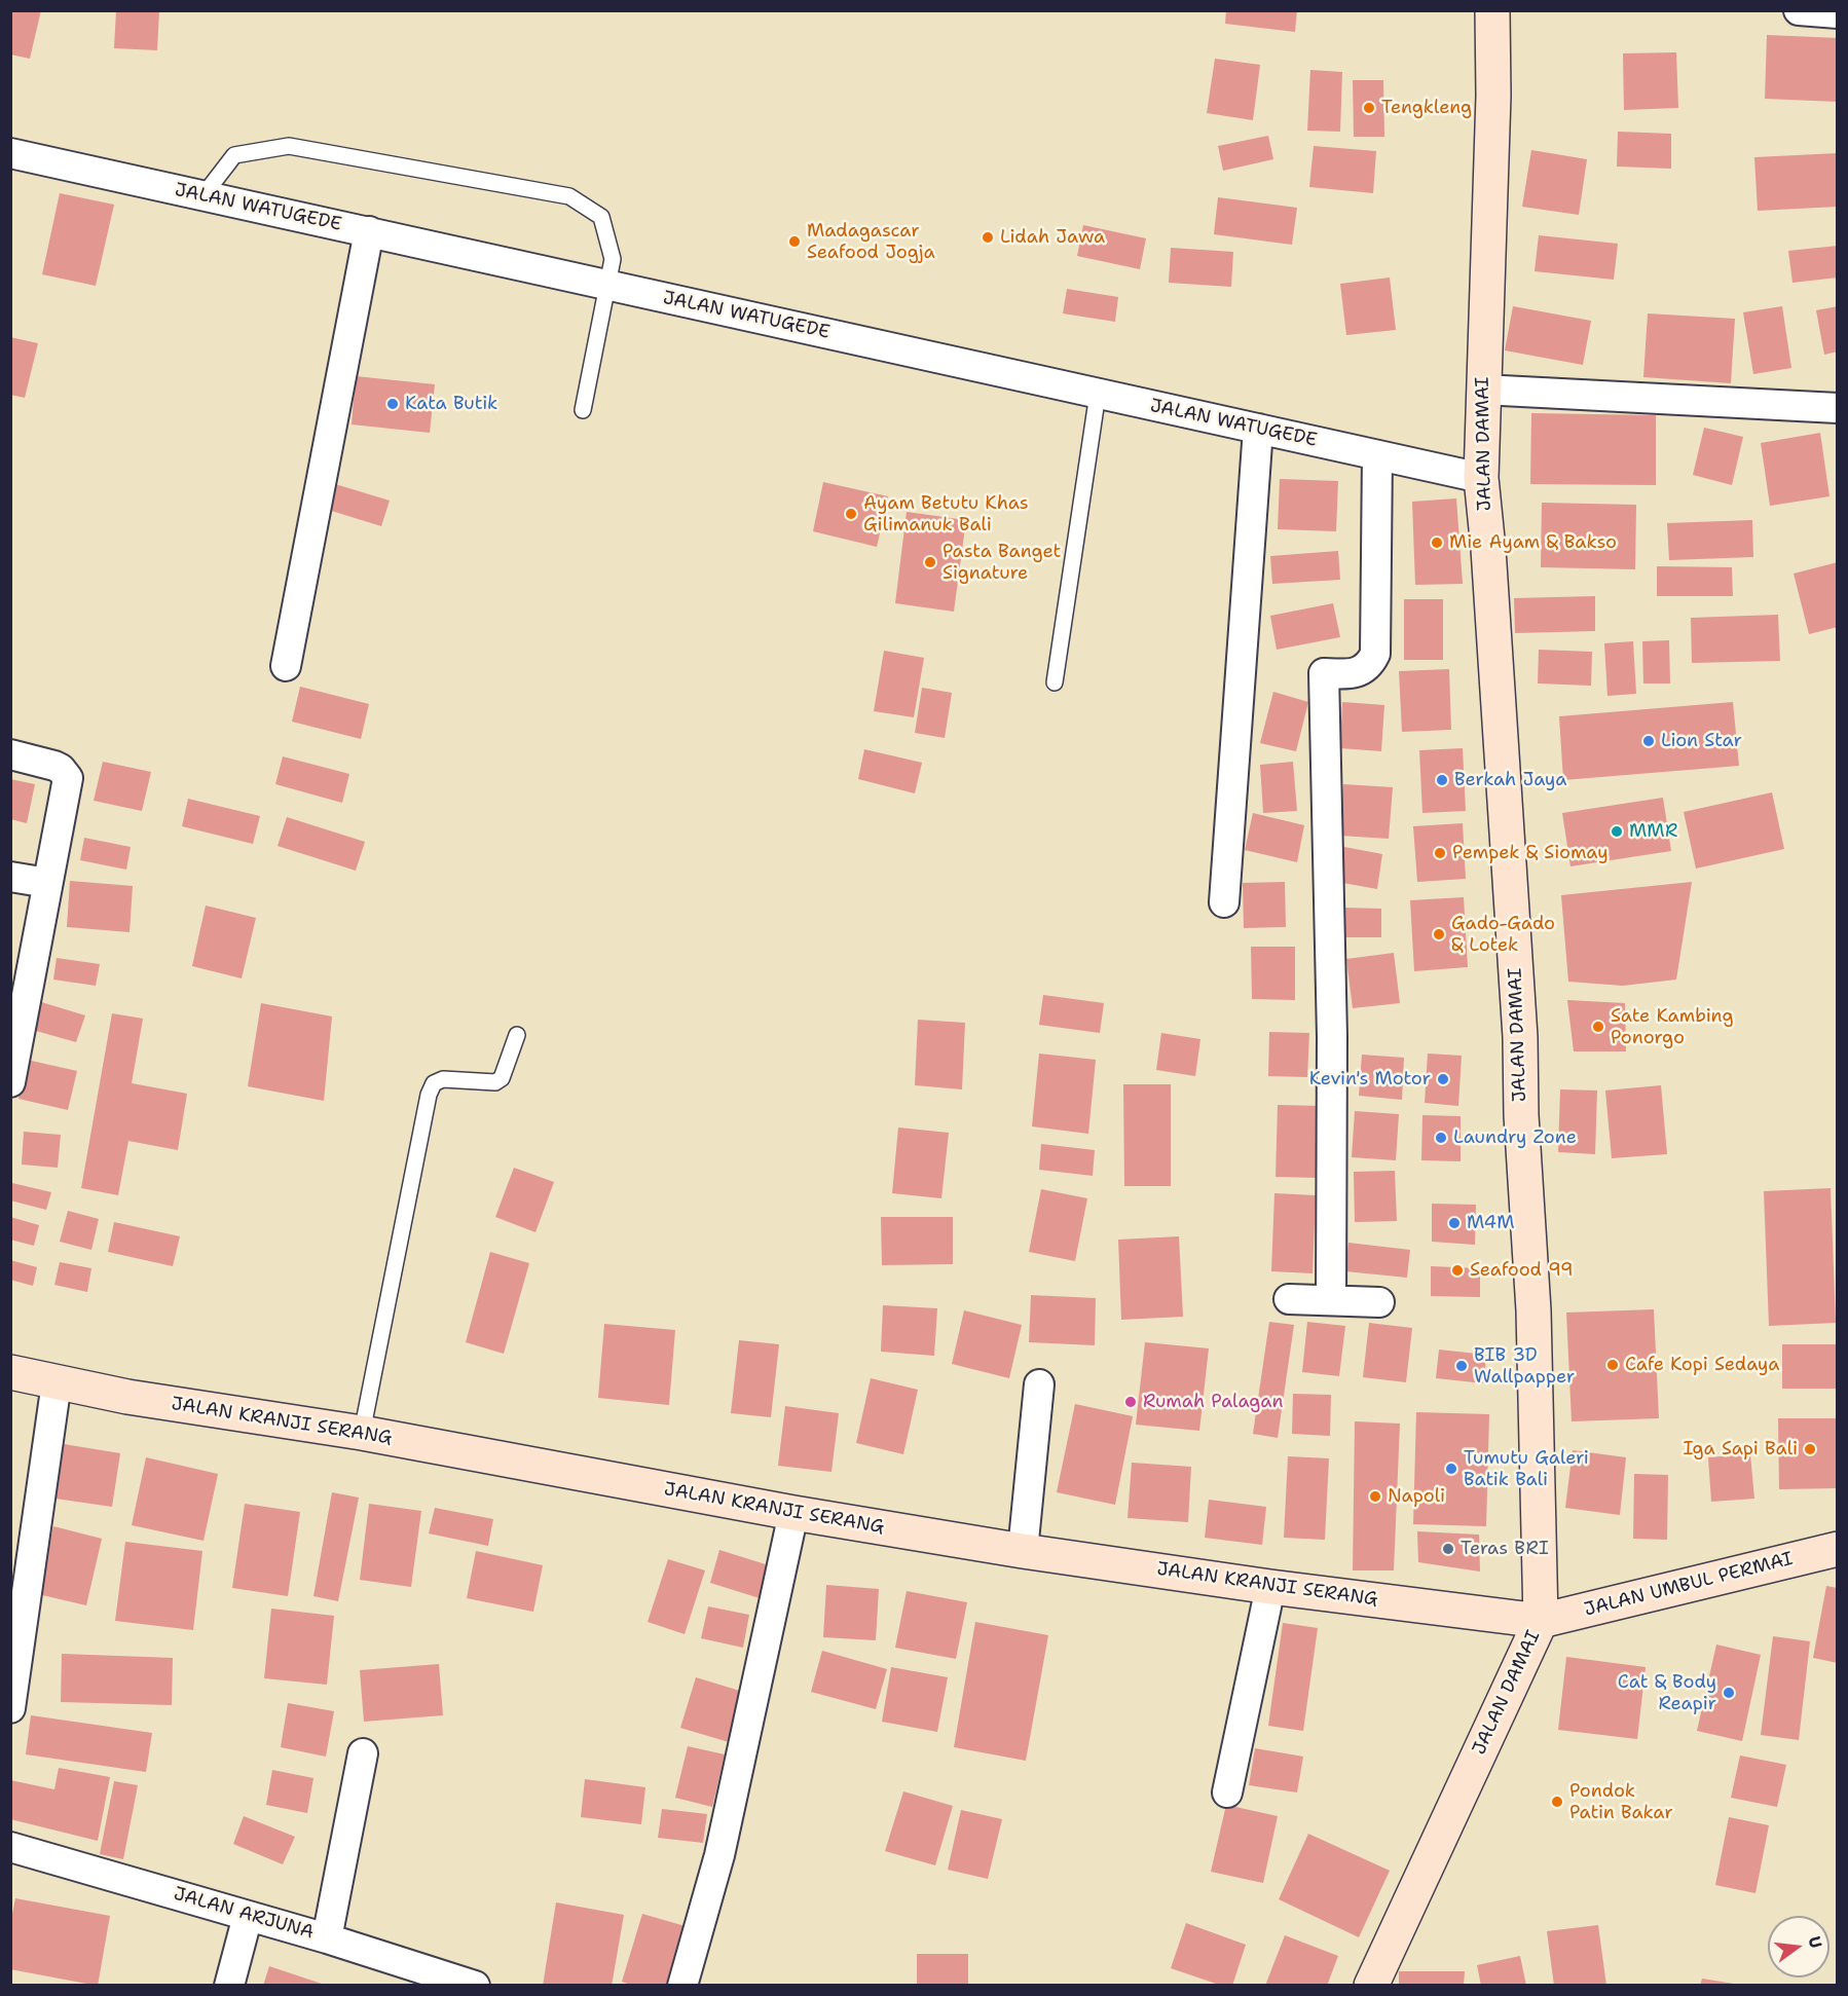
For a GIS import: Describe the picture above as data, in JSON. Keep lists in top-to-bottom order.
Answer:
{
  "streets": {
    "main road": ["JALAN DAMAI", "JALAN KRANJI SERANG", "JALAN UMBUL PERMAI"],
    "street": ["JALAN WATUGEDE", "JALAN ARJUNA"]
  },
  "crossings": [
    ["JALAN WATUGEDE", "JALAN DAMAI"],
    ["JALAN DAMAI", "JALAN KRANJI SERANG"],
    ["JALAN DAMAI", "JALAN UMBUL PERMAI"],
    ["JALAN KRANJI SERANG", "JALAN UMBUL PERMAI"]
  ],
  "places": [
    "Tengkleng",
    "Lidah Jawa",
    "Madagascar Seafood Jogja",
    "Kata Butik",
    "Ayam Betutu Khas Gilimanuk Bali",
    "Mie Ayam & Bakso",
    "Pasta Banget Signature",
    "Lion Star",
    "Berkah Jaya",
    "MMR",
    "Pempek & Siomay",
    "Gado-Gado & Lotek",
    "Sate Kambing Ponorgo",
    "Kevin's Motor",
    "Laundry Zone",
    "M4M",
    "Seafood 99",
    "Cafe Kopi Sedaya",
    "BIB 3D Wallpapper",
    "Rumah Palagan",
    "Iga Sapi Bali",
    "Tumutu Galeri Batik Bali",
    "Napoli",
    "Teras BRI",
    "Cat & Body Reapir",
    "Pondok Patin Bakar"
  ],
  "north": "right"
}
